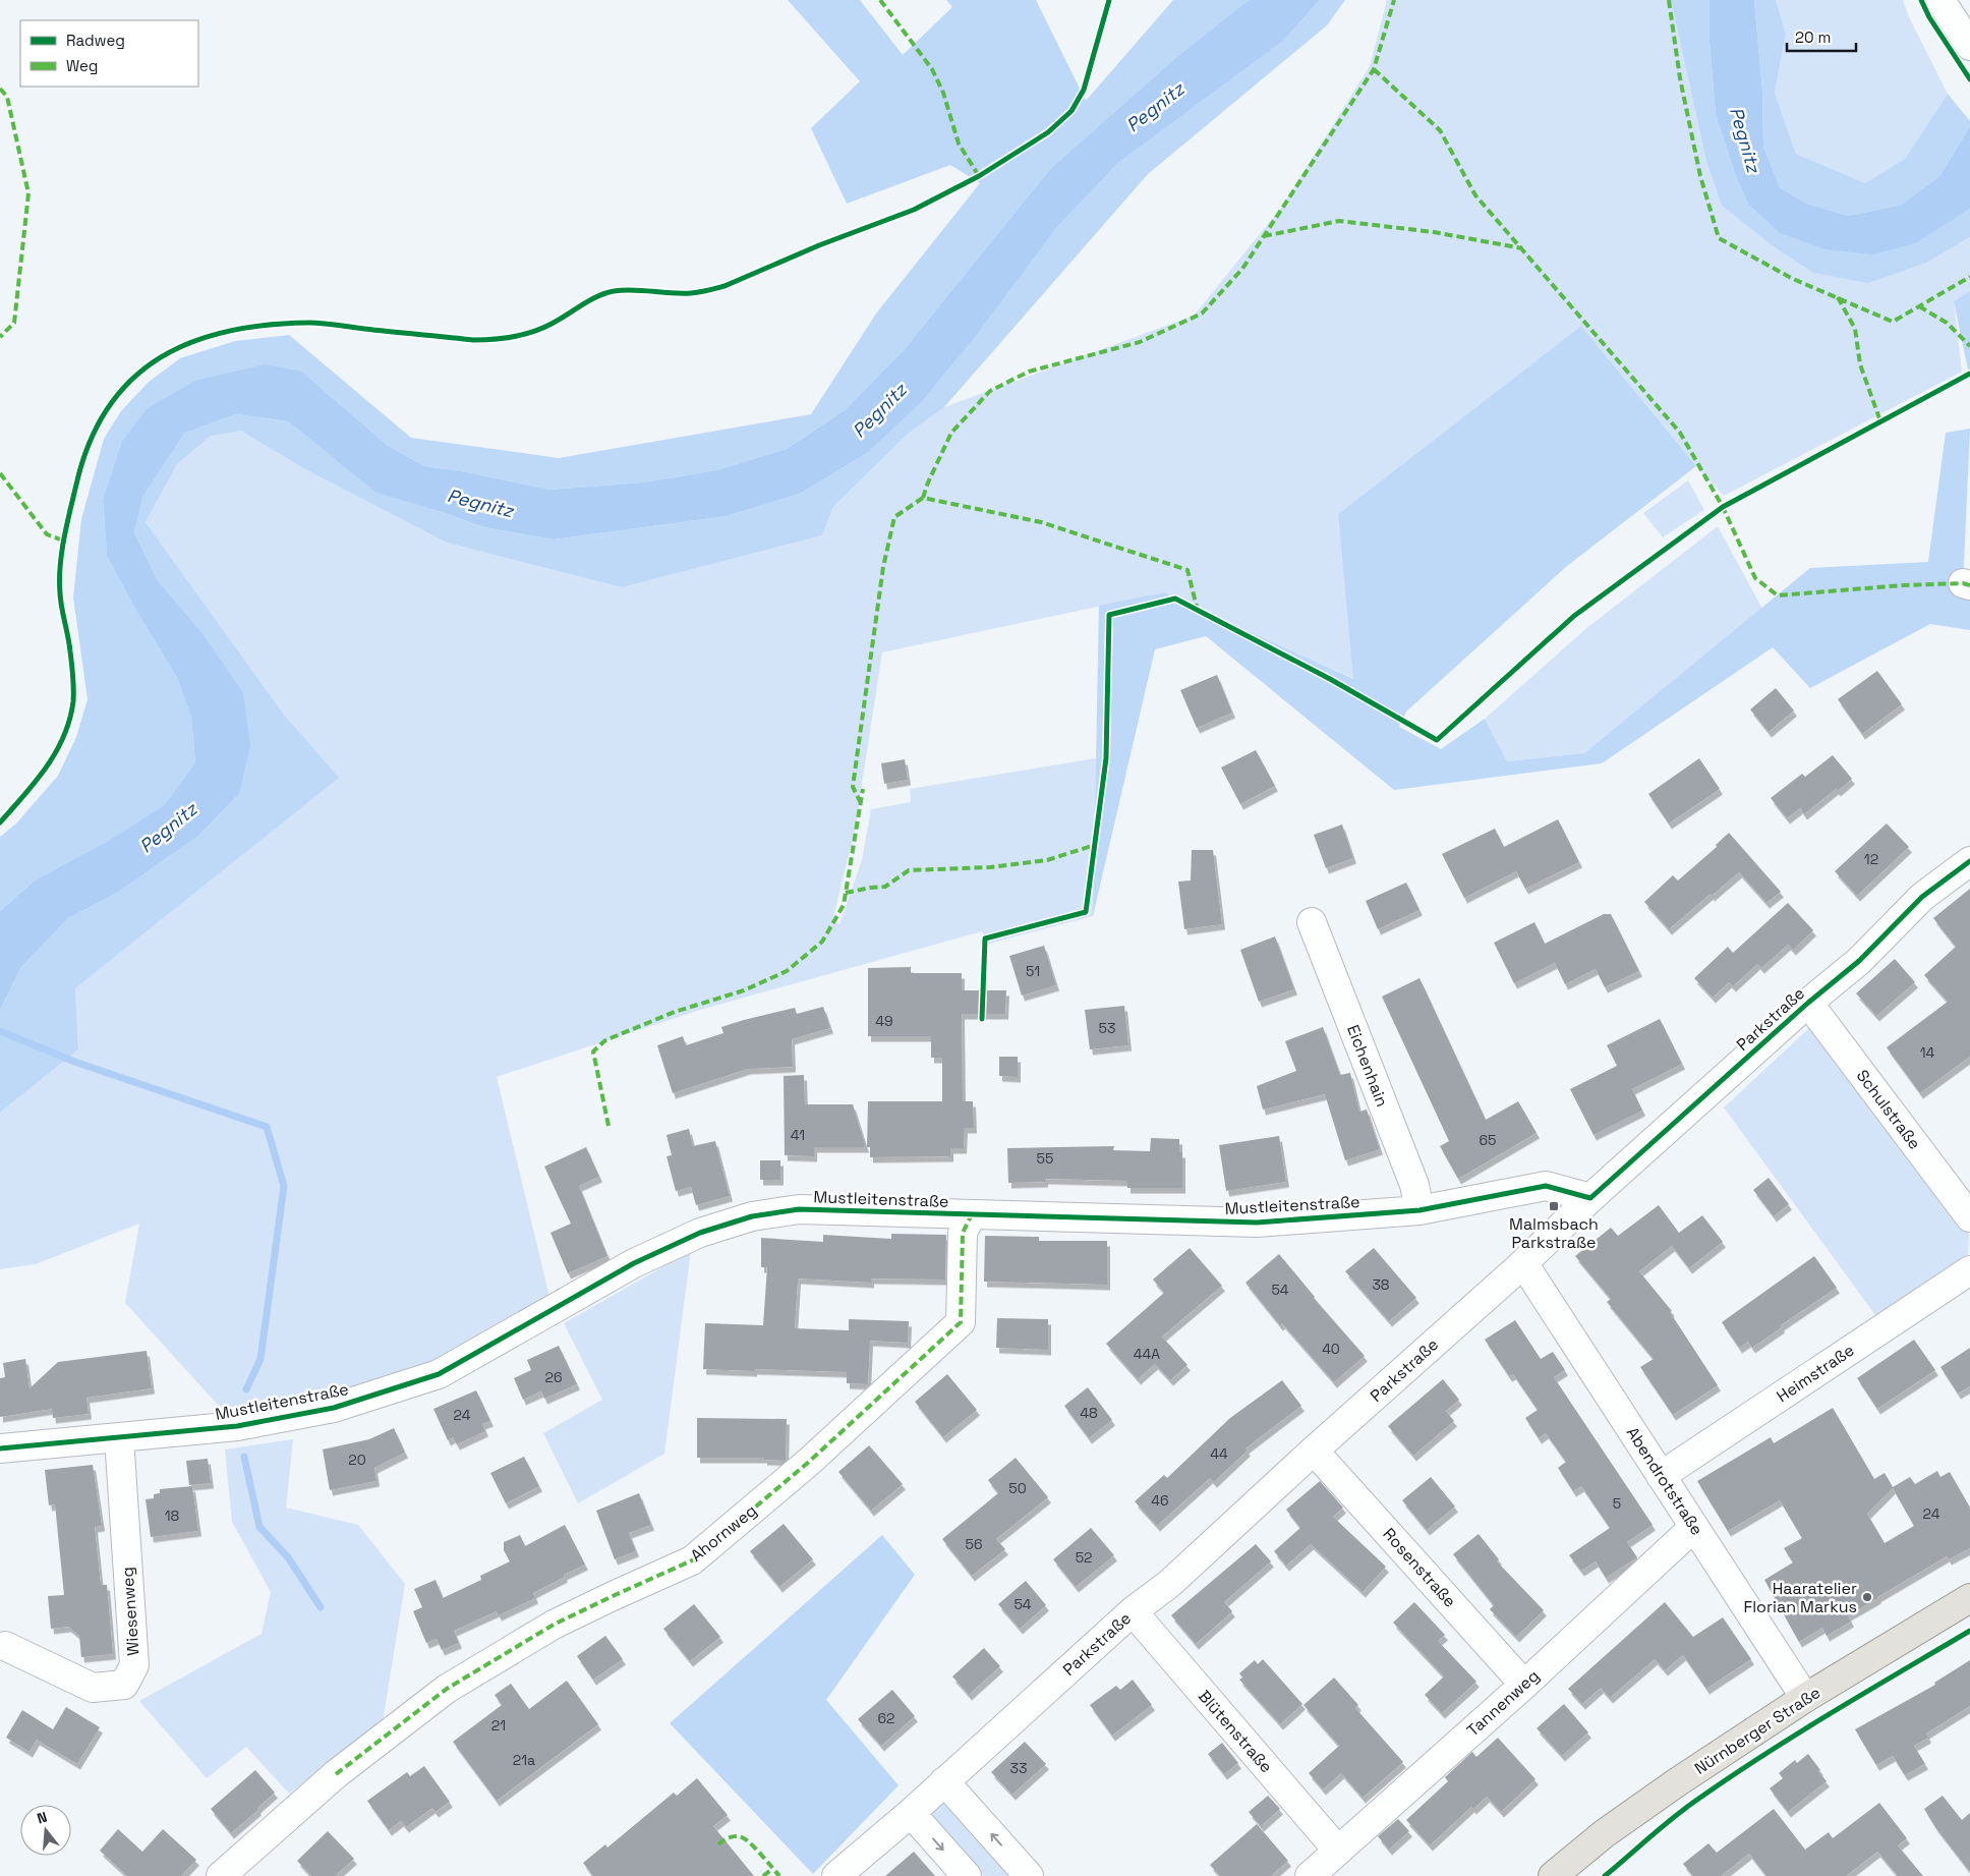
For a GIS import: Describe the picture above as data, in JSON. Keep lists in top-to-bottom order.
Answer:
{
  "streets": {
    "main road": ["Nürnberger Straße"],
    "street": [
      "Parkstraße",
      "Eichenhain",
      "Schulstraße",
      "Mustleitenstraße",
      "Heimstraße",
      "Abendrotstraße",
      "Ahornweg",
      "Rosenstraße",
      "Wiesenweg",
      "Tannenweg",
      "Blütenstraße"
    ]
  },
  "crossings": [
    ["Parkstraße", "Schulstraße"],
    ["Parkstraße", "Mustleitenstraße"],
    ["Parkstraße", "Abendrotstraße"],
    ["Parkstraße", "Rosenstraße"],
    ["Parkstraße", "Blütenstraße"],
    ["Eichenhain", "Mustleitenstraße"],
    ["Mustleitenstraße", "Ahornweg"],
    ["Mustleitenstraße", "Wiesenweg"],
    ["Heimstraße", "Abendrotstraße"],
    ["Abendrotstraße", "Tannenweg"],
    ["Abendrotstraße", "Nürnberger Straße"],
    ["Rosenstraße", "Tannenweg"],
    ["Tannenweg", "Blütenstraße"]
  ],
  "water": ["Pegnitz"],
  "places": {
    "transit": ["Malmsbach Parkstraße"],
    "other": ["Haaratelier Florian Markus"]
  },
  "house_numbers": [
    "12",
    "51",
    "49",
    "53",
    "14",
    "41",
    "65",
    "55",
    "38",
    "54",
    "40",
    "44A",
    "26",
    "48",
    "24",
    "44",
    "20",
    "50",
    "46",
    "5",
    "24",
    "18",
    "56",
    "52",
    "54",
    "62",
    "21",
    "21a",
    "33"
  ],
  "legend": ["Radweg", "Weg"],
  "scale_bar": "20 m",
  "north": "top"
}
